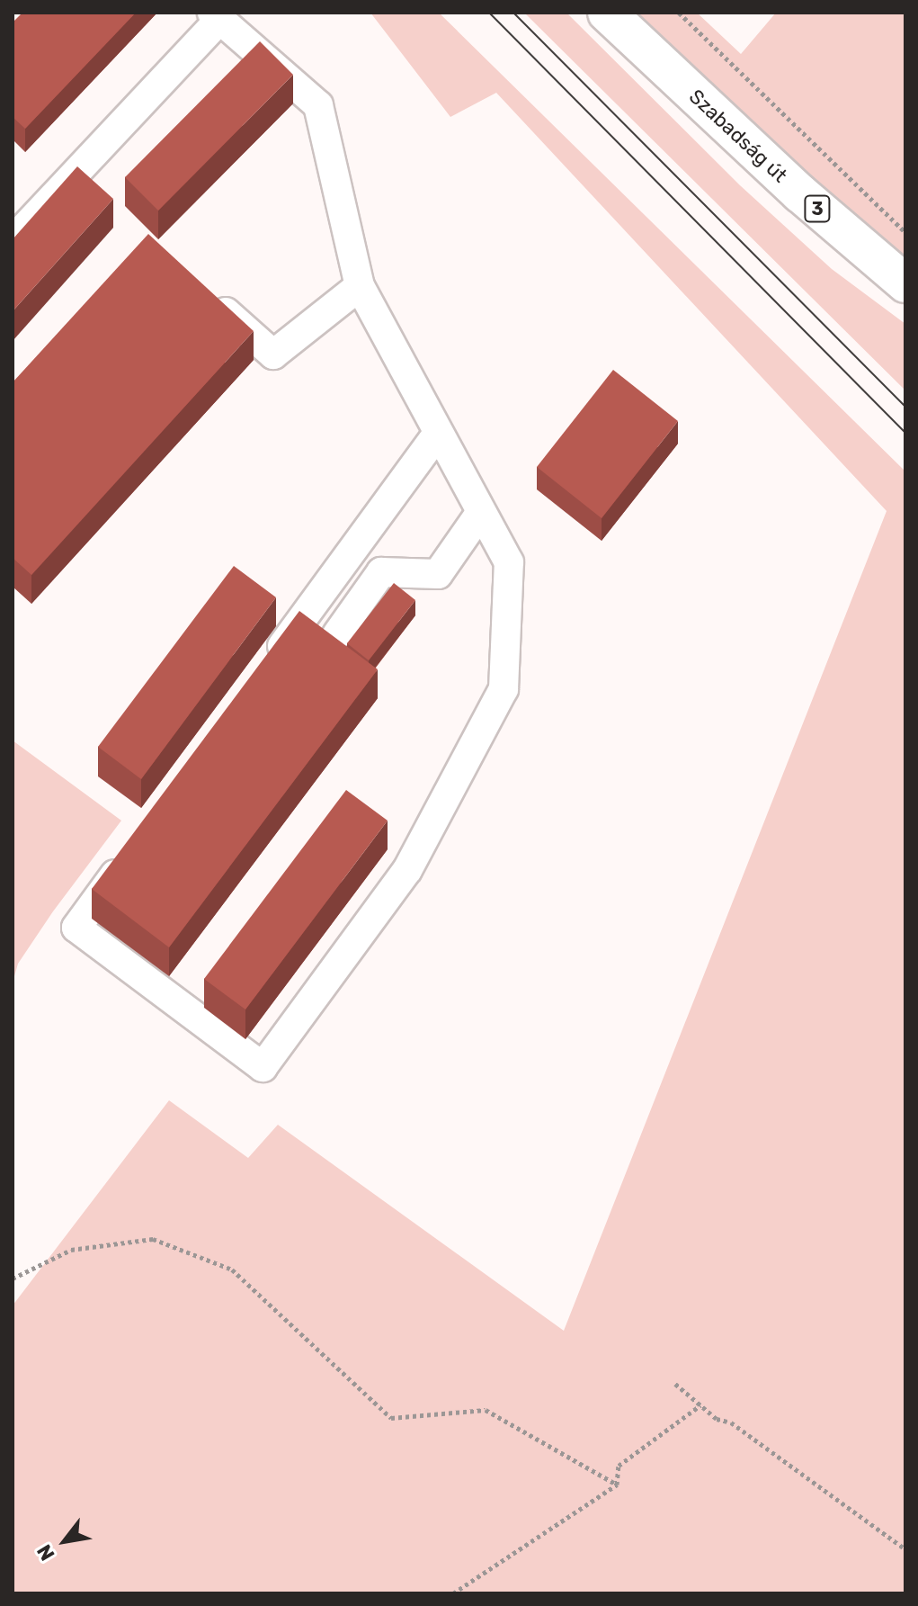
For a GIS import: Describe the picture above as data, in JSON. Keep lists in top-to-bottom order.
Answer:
{
  "streets": {
    "main road": ["Szabadság út", "3"]
  },
  "north": "bottom left"
}
